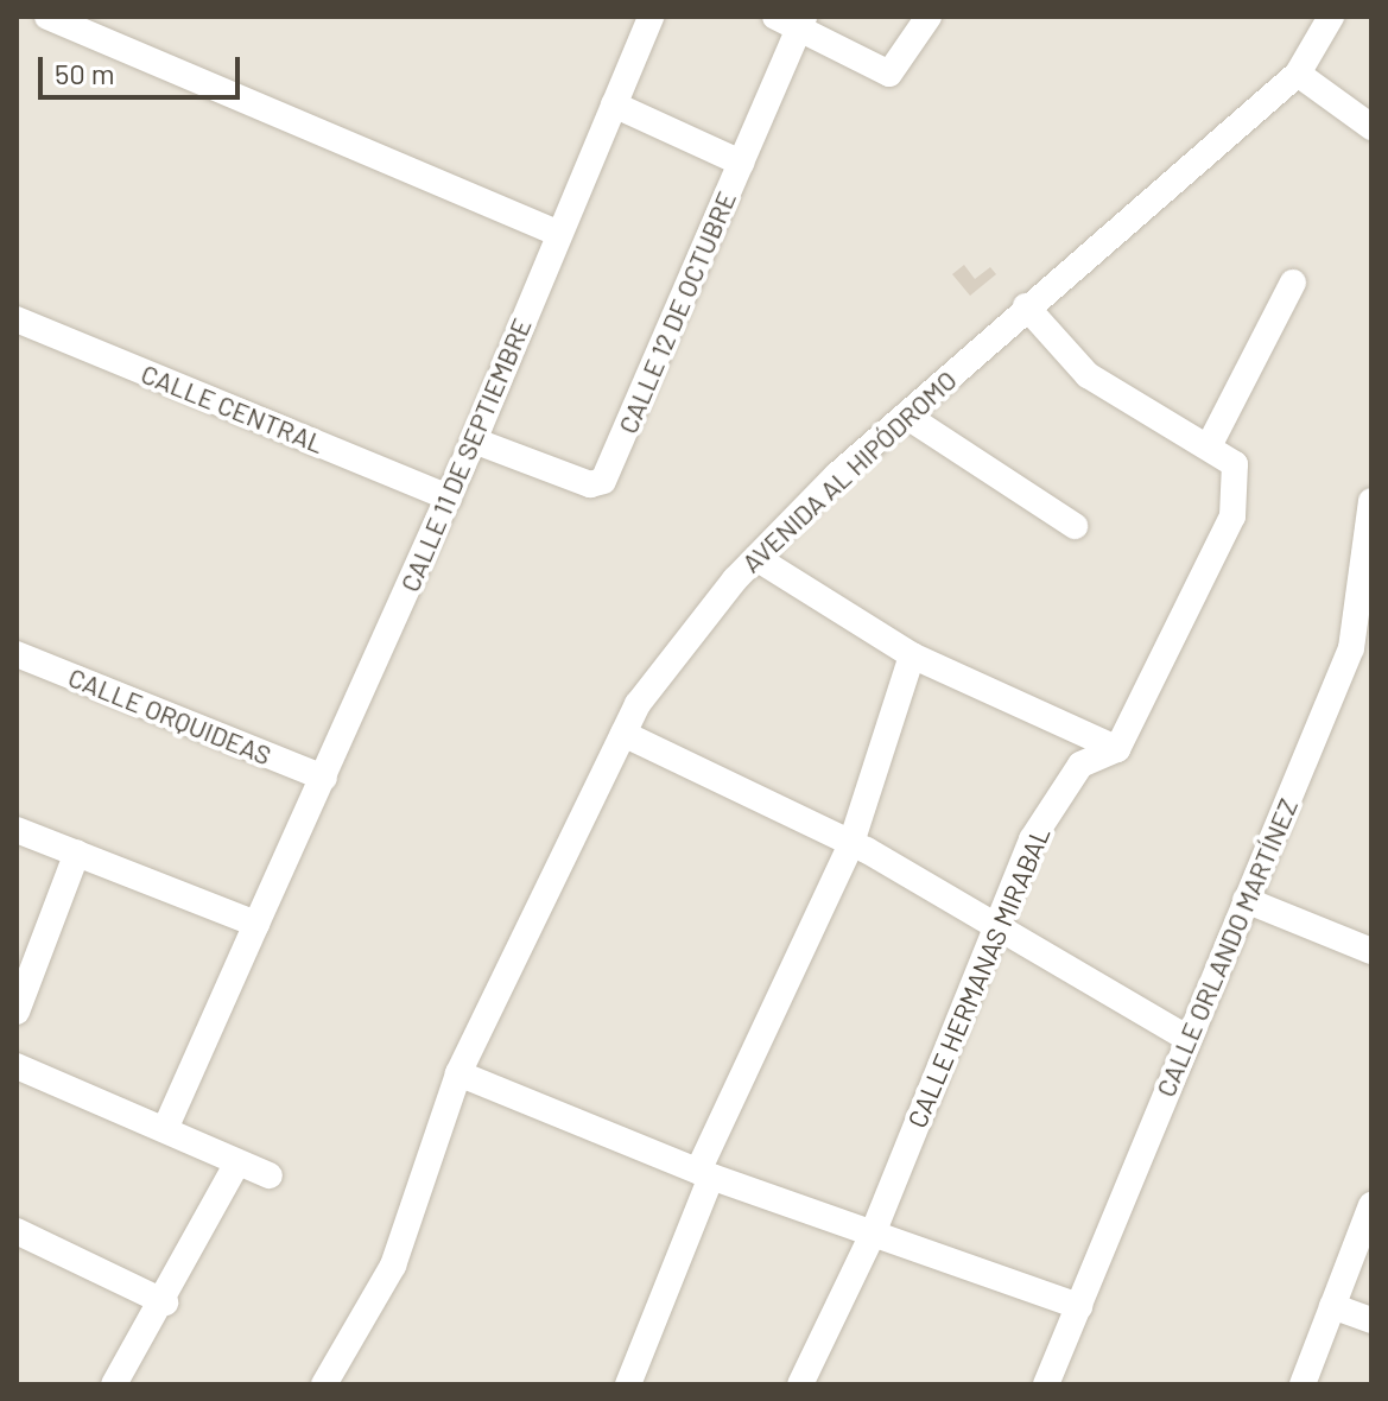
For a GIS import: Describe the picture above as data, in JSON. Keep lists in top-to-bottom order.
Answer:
{
  "streets": {
    "street": [
      "CALLE 12 DE OCTUBRE",
      "CALLE CENTRAL",
      "CALLE 11 DE SEPTIEMBRE",
      "AVENIDA AL HIPÓDROMO",
      "CALLE ORQUIDEAS",
      "CALLE ORLANDO MARTÍNEZ",
      "CALLE HERMANAS MIRABAL"
    ]
  },
  "crossings": [
    ["CALLE 12 DE OCTUBRE", "CALLE 11 DE SEPTIEMBRE"],
    ["CALLE CENTRAL", "CALLE 11 DE SEPTIEMBRE"],
    ["CALLE 11 DE SEPTIEMBRE", "CALLE ORQUIDEAS"]
  ],
  "scale_bar": "50 m"
}
